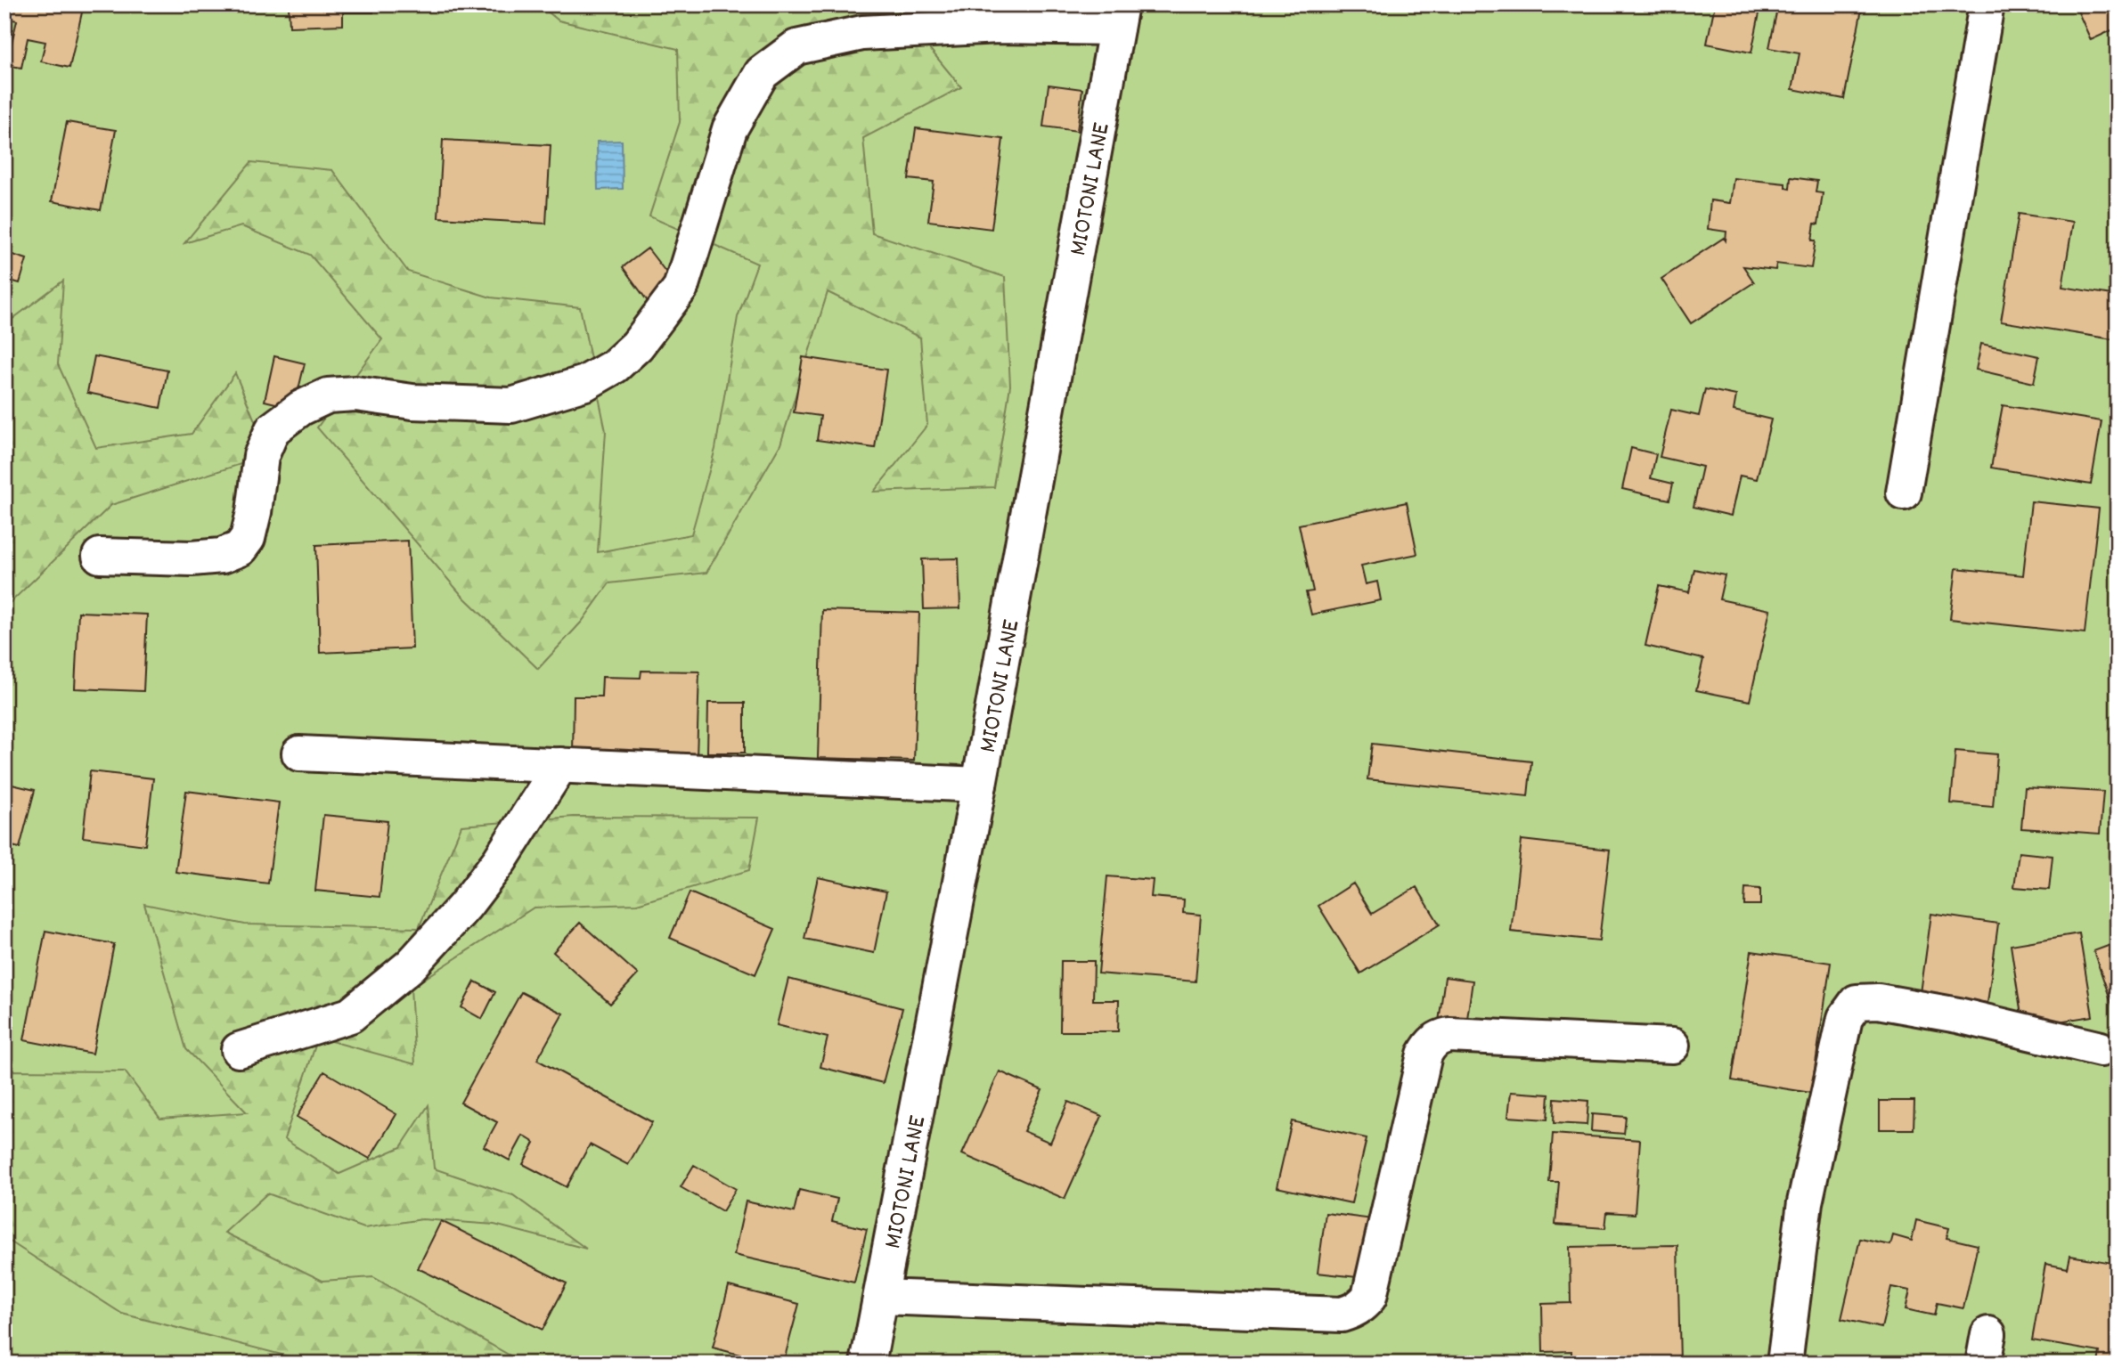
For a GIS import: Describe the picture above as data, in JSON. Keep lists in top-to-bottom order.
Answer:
{
  "streets": {
    "street": ["MIOTONI LANE"]
  }
}
